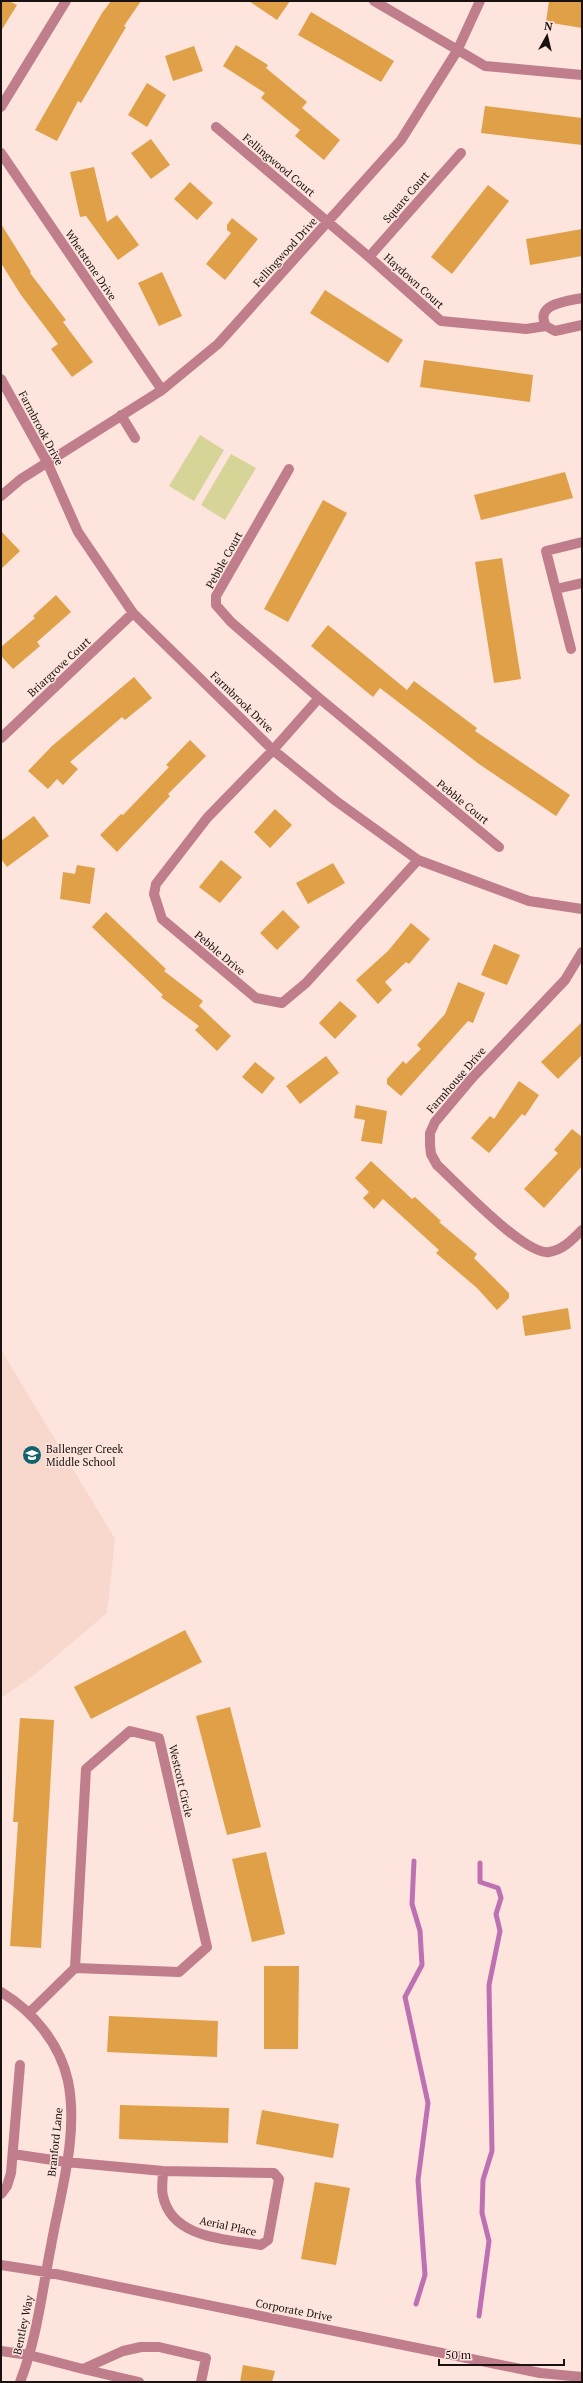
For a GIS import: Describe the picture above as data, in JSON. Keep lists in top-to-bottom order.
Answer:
{
  "streets": {
    "street": [
      "Fellingwood Court",
      "Square Court",
      "Fellingwood Drive",
      "Whetstone Drive",
      "Haydown Court",
      "Farmbrook Drive",
      "Pebble Court",
      "Briargrove Court",
      "Pebble Drive",
      "Farmhouse Drive",
      "Westcott Circle",
      "Branford Lane",
      "Aerial Place",
      "Corporate Drive",
      "Bentley Way"
    ]
  },
  "crossings": [
    ["Fellingwood Court", "Fellingwood Drive"],
    ["Fellingwood Court", "Haydown Court"],
    ["Square Court", "Haydown Court"],
    ["Fellingwood Drive", "Whetstone Drive"],
    ["Fellingwood Drive", "Haydown Court"],
    ["Fellingwood Drive", "Farmbrook Drive"],
    ["Farmbrook Drive", "Briargrove Court"],
    ["Farmbrook Drive", "Pebble Drive"],
    ["Branford Lane", "Aerial Place"],
    ["Branford Lane", "Corporate Drive"],
    ["Branford Lane", "Bentley Way"],
    ["Corporate Drive", "Bentley Way"]
  ],
  "places": {
    "school or university": ["Ballenger Creek Middle School"]
  },
  "scale_bar": "50 m",
  "north": "top"
}
